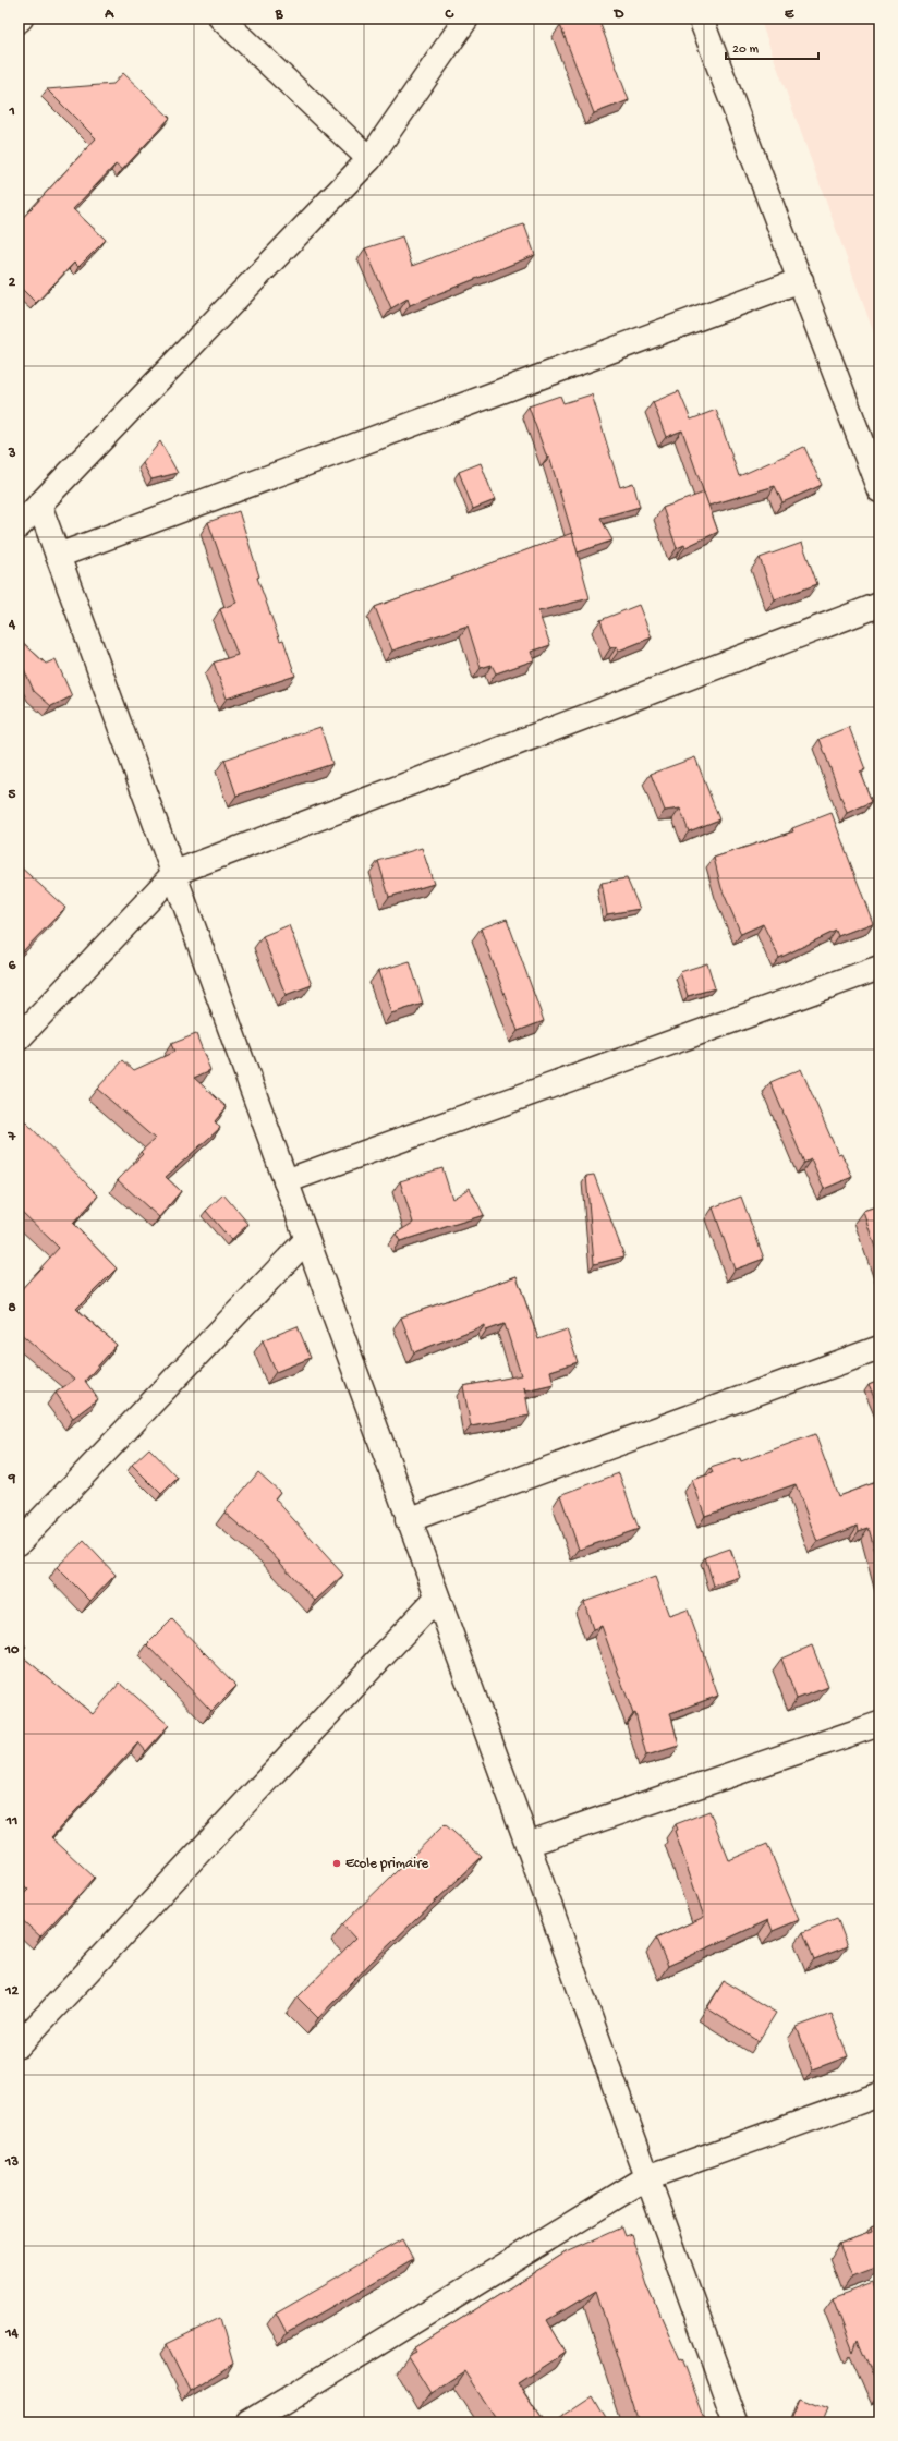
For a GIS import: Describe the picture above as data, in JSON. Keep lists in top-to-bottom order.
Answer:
{
  "places": ["Ecole primaire"],
  "scale_bar": "20 m",
  "grid": {
    "columns": [
      "A",
      "B",
      "C",
      "D",
      "E"
    ],
    "rows": [
      "1",
      "2",
      "3",
      "4",
      "5",
      "6",
      "7",
      "8",
      "9",
      "10",
      "11",
      "12",
      "13",
      "14"
    ]
  }
}
